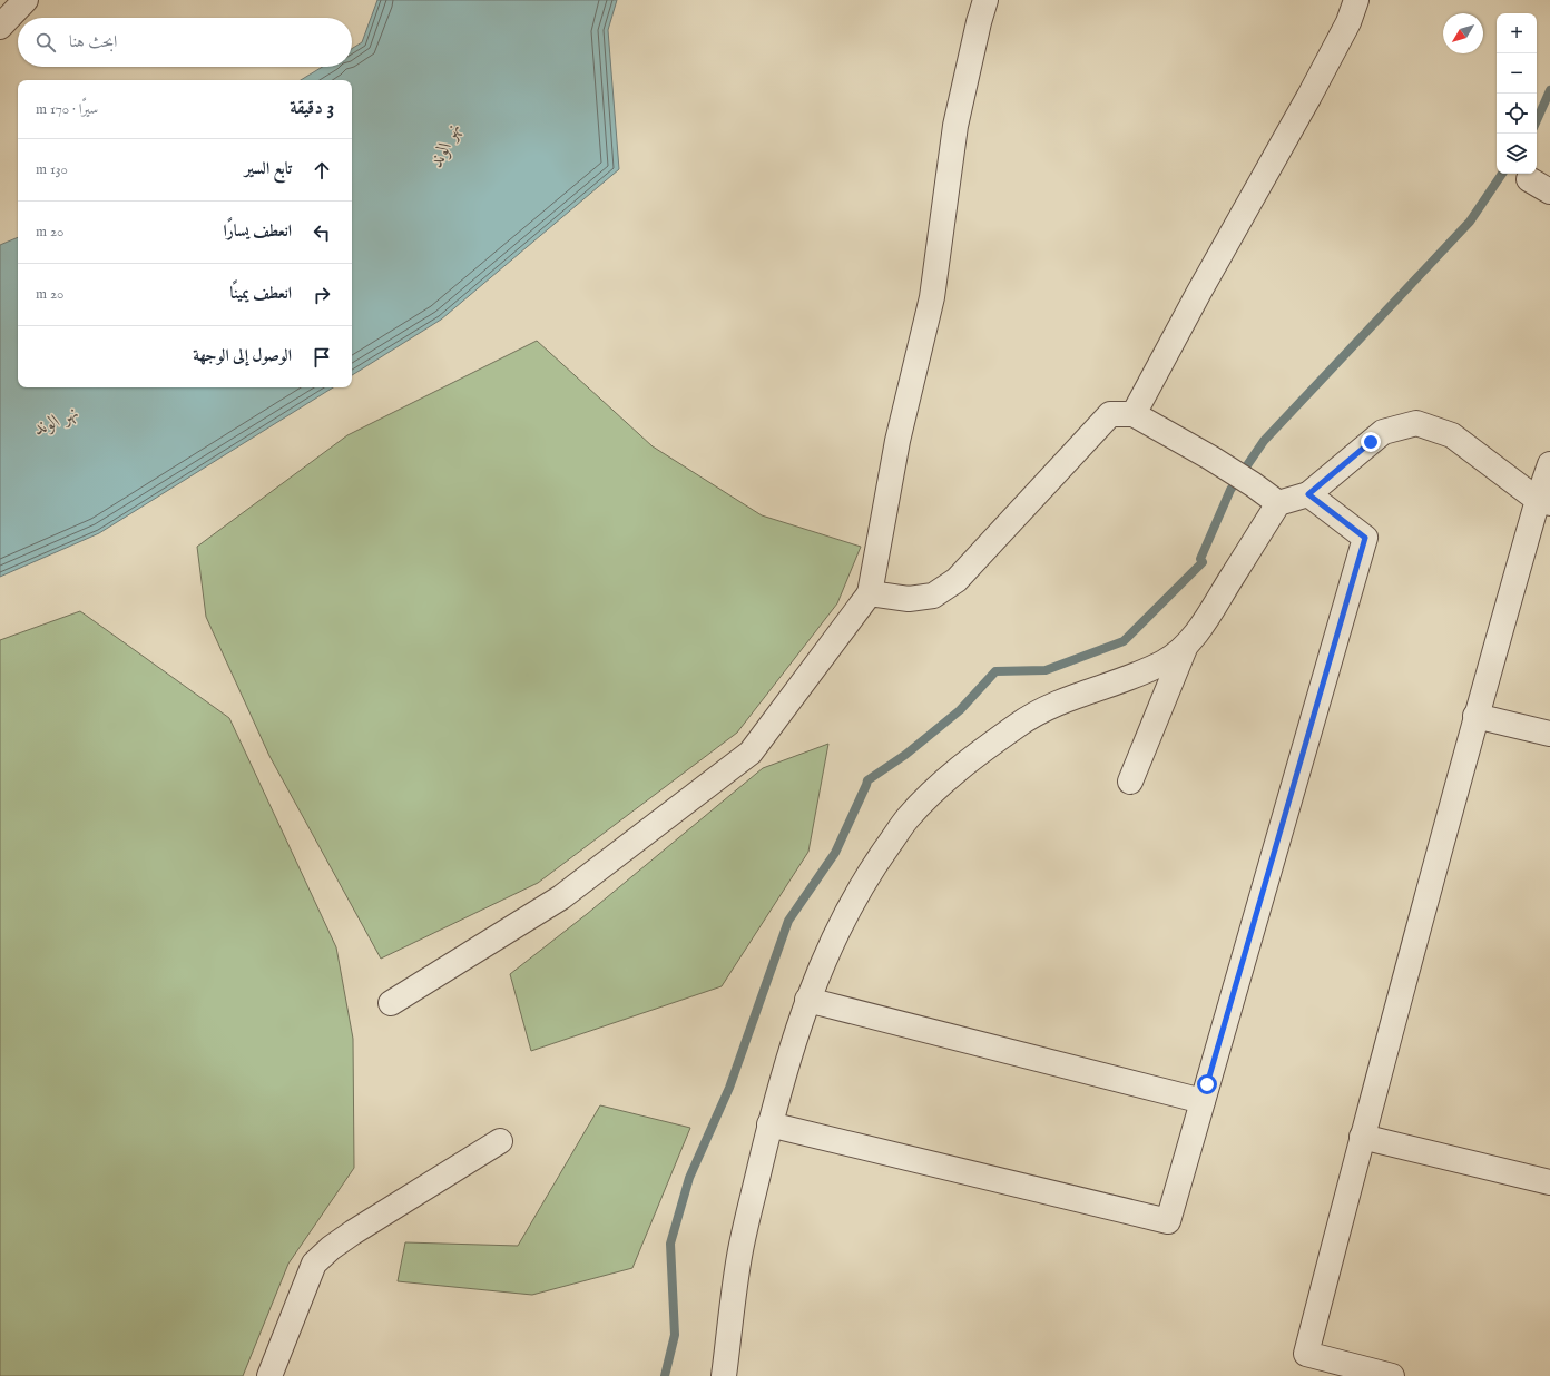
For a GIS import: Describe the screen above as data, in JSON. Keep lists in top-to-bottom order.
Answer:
{
  "water": ["نهر الوند"],
  "north": "bottom left",
  "page": {
    "map_buttons": ["+", "−"],
    "search": "ابحث هنا",
    "heading": ["3 دقيقة", "سيرًا · 170 m"],
    "list": [
      ["تابع السير", "130 m"],
      ["انعطف يسارًا", "20 m"],
      ["انعطف يمينًا", "20 m"],
      "الوصول إلى الوجهة"
    ]
  }
}
